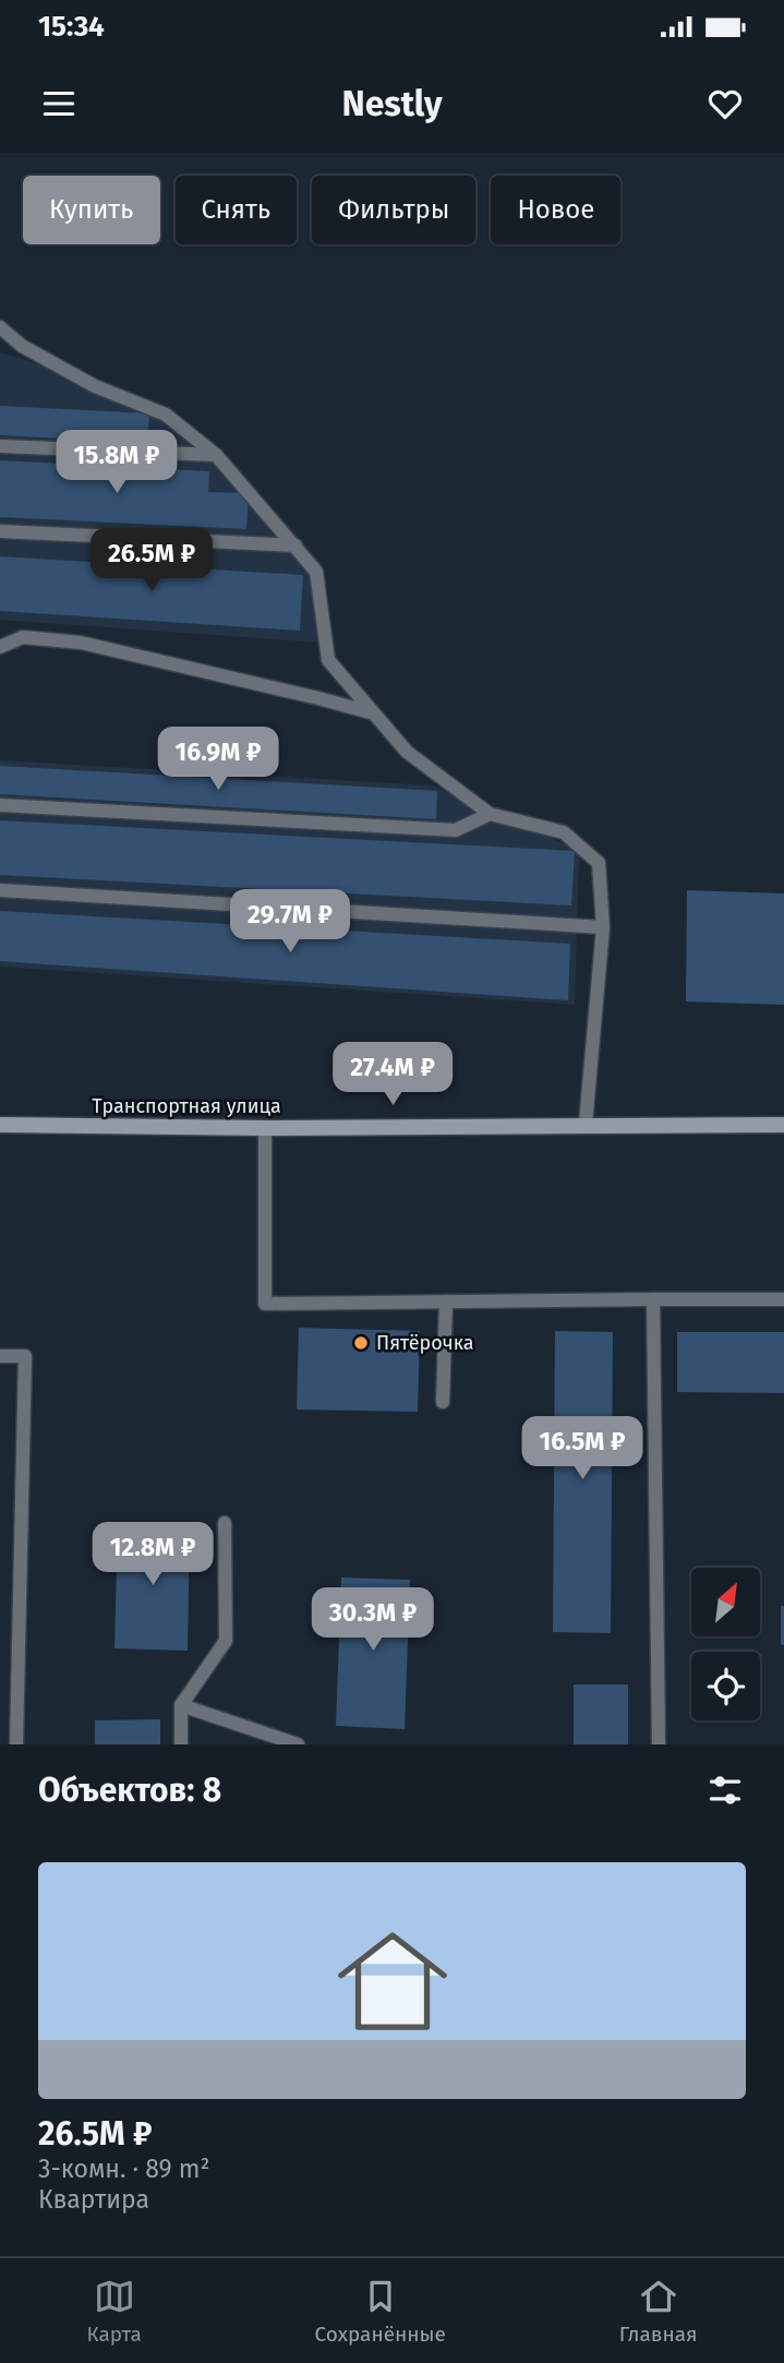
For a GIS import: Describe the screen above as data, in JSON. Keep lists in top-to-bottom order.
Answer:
{
  "streets": {
    "main road": ["Транспортная улица"]
  },
  "places": ["Пятёрочка"],
  "north": "top right",
  "page": {
    "status": "15:34",
    "header": "Nestly",
    "chip": [
      "Купить",
      "Снять",
      "Фильтры",
      "Новое"
    ],
    "price": [
      "15.8M ₽",
      "26.5M ₽",
      "16.9M ₽",
      "29.7M ₽",
      "27.4M ₽",
      "16.5M ₽",
      "12.8M ₽",
      "30.3M ₽"
    ],
    "heading": "Объектов: 8",
    "list": [
      {
        "name": "26.5M ₽",
        "note": "3-комн. · 89 m² · Квартира"
      }
    ],
    "tabs": ["Карта", "Сохранённые", "Главная"]
  }
}
